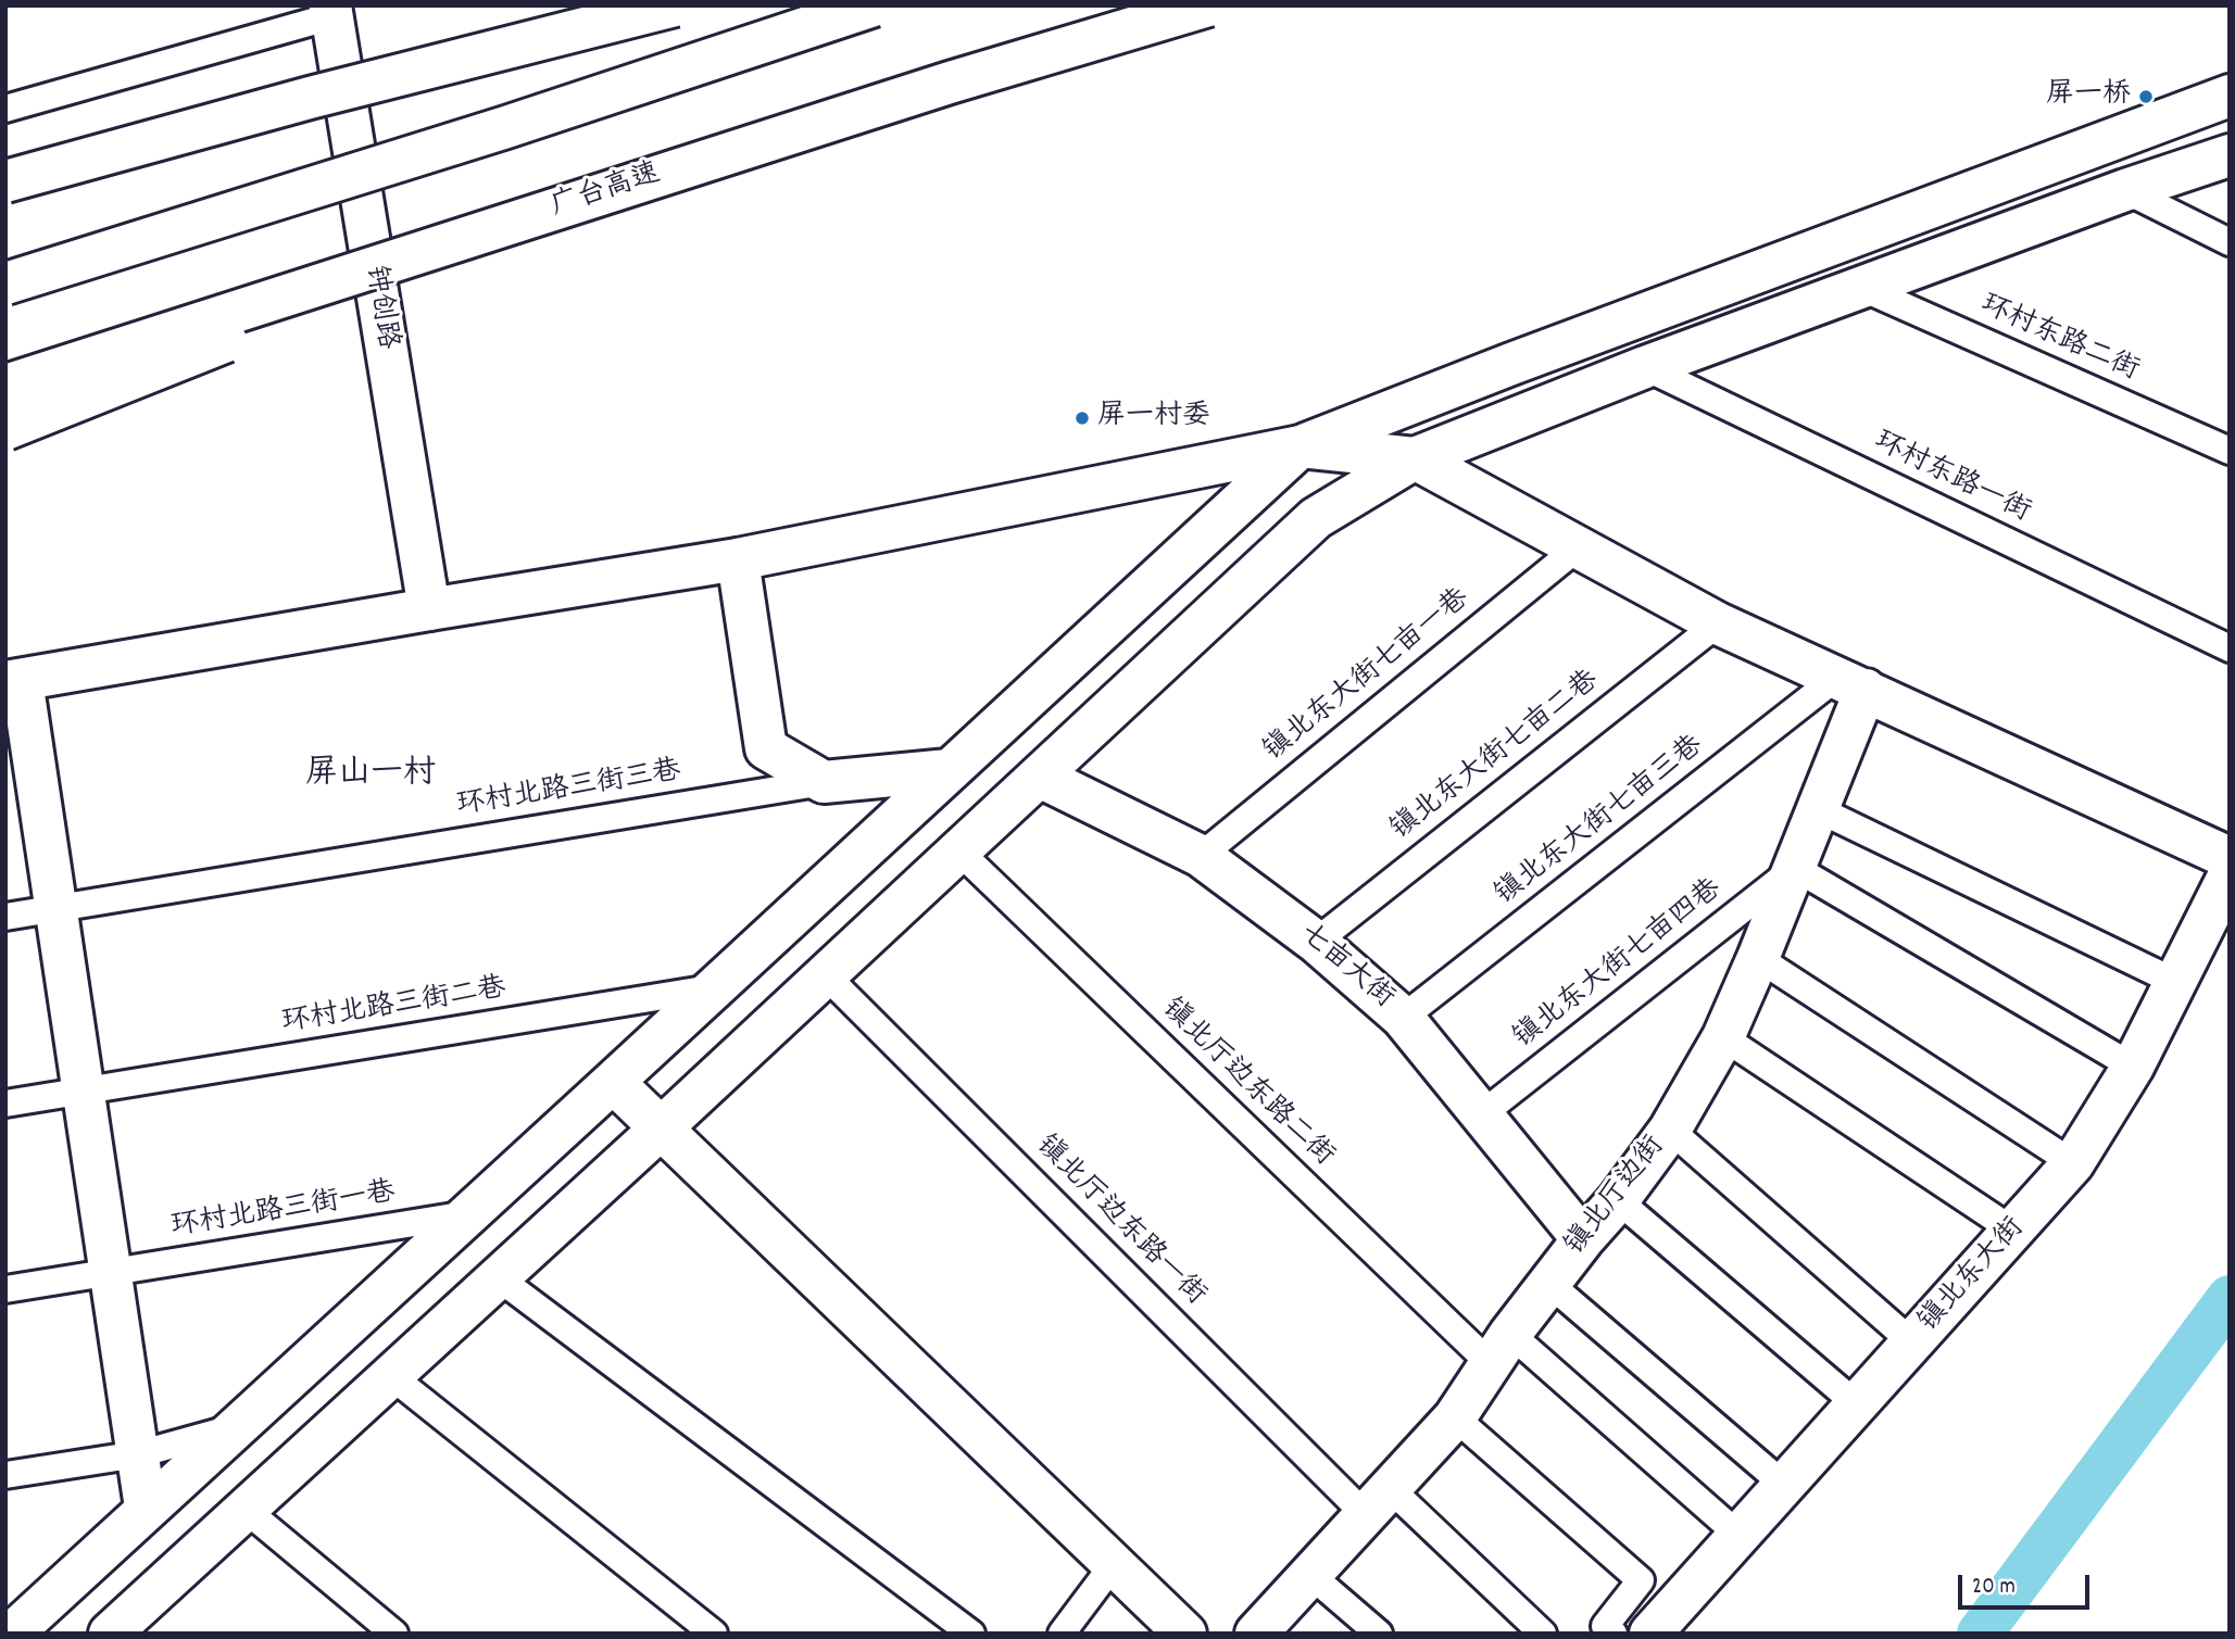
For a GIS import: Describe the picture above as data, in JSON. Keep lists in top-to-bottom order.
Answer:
{
  "streets": {
    "main road": [
      "广台高速",
      "钟创路",
      "七亩大街",
      "镇北厅边街",
      "镇北东大街"
    ],
    "lane": [
      "环村东路二街",
      "环村东路一街",
      "镇北东大街七亩一巷",
      "镇北东大街七亩二巷",
      "环村北路三街三巷",
      "镇北东大街七亩三巷",
      "镇北东大街七亩四巷",
      "环村北路三街二巷",
      "镇北厅边东路二街",
      "环村北路三街一巷",
      "镇北厅边东路一街"
    ]
  },
  "crossings": [
    ["镇北东大街七亩一巷", "七亩大街"],
    ["镇北东大街七亩二巷", "七亩大街"],
    ["镇北东大街七亩三巷", "七亩大街"],
    ["镇北东大街七亩三巷", "镇北厅边街"],
    ["镇北东大街七亩四巷", "七亩大街"],
    ["镇北东大街七亩四巷", "镇北厅边街"],
    ["七亩大街", "镇北厅边街"],
    ["镇北厅边东路二街", "镇北厅边街"],
    ["镇北厅边东路二街", "镇北东大街"],
    ["镇北厅边街", "镇北厅边东路一街"]
  ],
  "districts": ["屏山一村"],
  "places": ["屏一桥", "屏一村委"],
  "scale_bar": "20 m"
}
